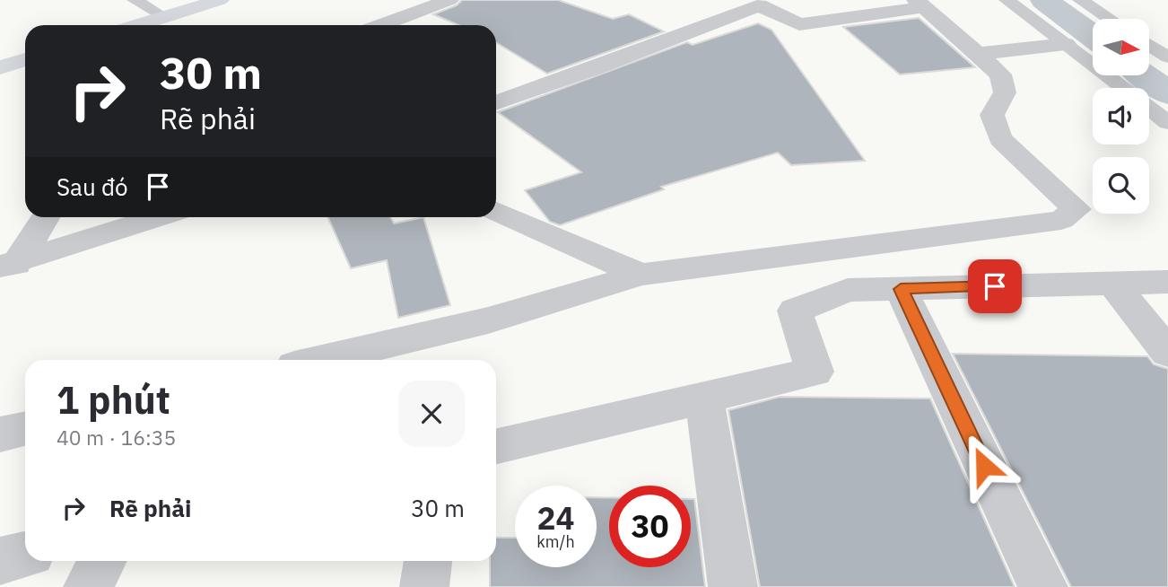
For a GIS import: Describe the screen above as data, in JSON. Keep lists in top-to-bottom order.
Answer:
{
  "north": "right",
  "page": {
    "turn": ["30 m", "Rẽ phải"],
    "then": "Sau đó",
    "heading": ["1 phút", "40 m · 16:35"],
    "list": [
      {
        "name": "Rẽ phải",
        "value": "30 m"
      }
    ],
    "speed": "24 km/h",
    "limit": "30"
  }
}
